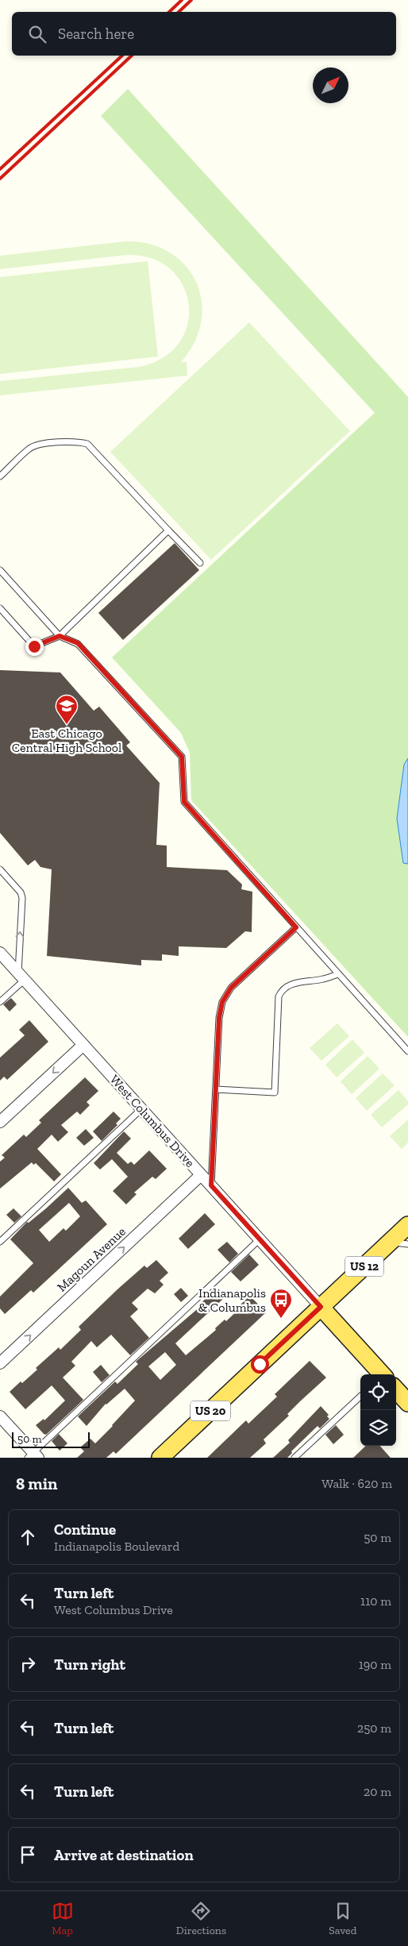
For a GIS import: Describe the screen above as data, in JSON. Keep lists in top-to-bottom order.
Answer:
{
  "streets": {
    "main road": ["West Columbus Drive", "US 12", "US 20"],
    "street": ["Magoun Avenue"]
  },
  "crossings": [
    ["West Columbus Drive", "Magoun Avenue"],
    ["West Columbus Drive", "US 12"],
    ["West Columbus Drive", "US 20"],
    ["US 12", "US 20"]
  ],
  "one_way": ["Magoun Avenue"],
  "places": {
    "school or university": ["East Chicago Central High School"],
    "bus stop": ["Indianapolis & Columbus"]
  },
  "scale_bar": "50 m",
  "north": "top right",
  "page": {
    "search": "Search here",
    "scale": "50 m",
    "heading": ["8 min", "Walk · 620 m"],
    "list": [
      ["Continue", "Indianapolis Boulevard", "50 m"],
      ["Turn left", "West Columbus Drive", "110 m"],
      ["Turn right", "190 m"],
      ["Turn left", "250 m"],
      ["Turn left", "20 m"],
      "Arrive at destination"
    ],
    "nav": ["Map", "Directions", "Saved"]
  }
}
